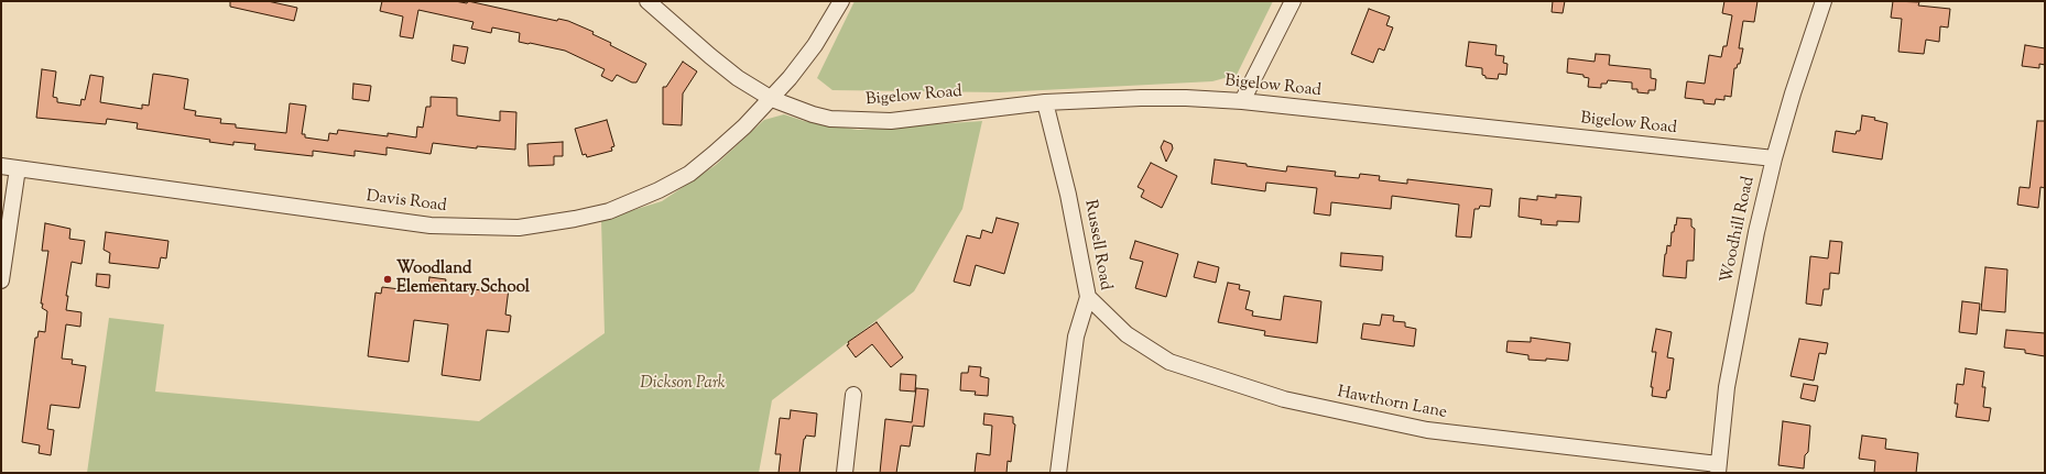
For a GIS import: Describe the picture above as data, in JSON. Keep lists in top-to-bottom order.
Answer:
{
  "streets": {
    "street": [
      "Bigelow Road",
      "Davis Road",
      "Woodhill Road",
      "Russell Road",
      "Hawthorn Lane"
    ]
  },
  "crossings": [
    ["Bigelow Road", "Davis Road"],
    ["Bigelow Road", "Woodhill Road"],
    ["Bigelow Road", "Russell Road"],
    ["Woodhill Road", "Hawthorn Lane"],
    ["Russell Road", "Hawthorn Lane"]
  ],
  "parks": ["Dickson Park"],
  "places": ["Woodland Elementary School"]
}
